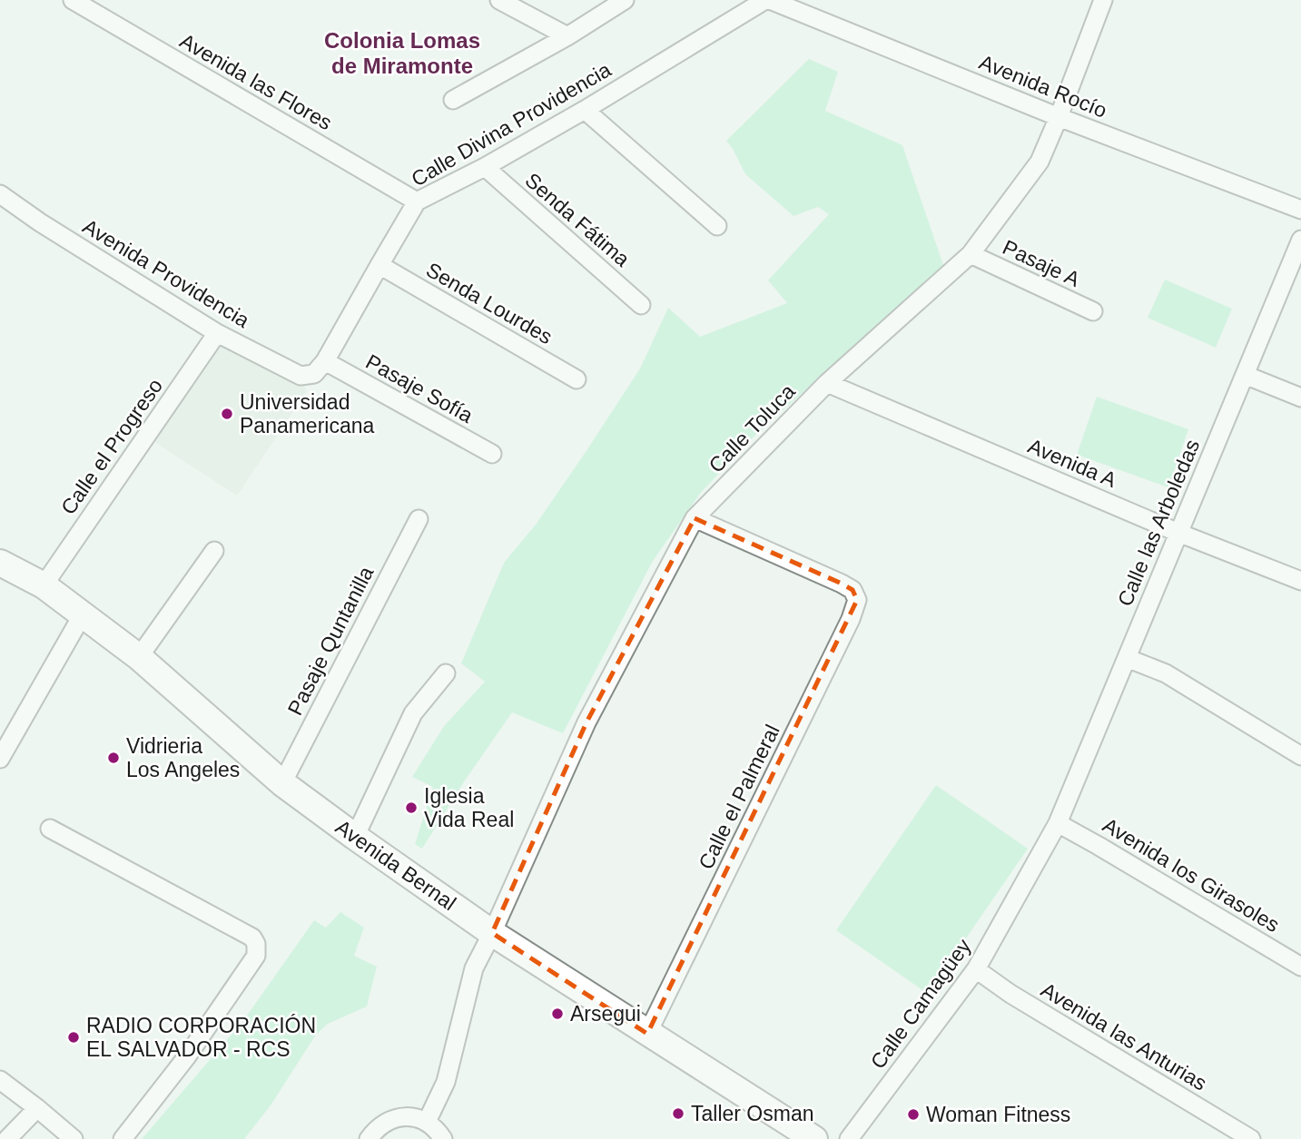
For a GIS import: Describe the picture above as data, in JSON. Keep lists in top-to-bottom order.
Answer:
{
  "streets": {
    "main road": ["Avenida Bernal"],
    "street": [
      "Avenida las Flores",
      "Avenida Rocío",
      "Calle Divina Providencia",
      "Senda Fátima",
      "Pasaje A",
      "Avenida Providencia",
      "Senda Lourdes",
      "Pasaje Sofía",
      "Calle Toluca",
      "Calle el Progreso",
      "Avenida A",
      "Calle las Arboledas",
      "Pasaje Quntanilla",
      "Calle el Palmeral",
      "Avenida los Girasoles",
      "Calle Camagüey",
      "Avenida las Anturias"
    ]
  },
  "crossings": [
    ["Avenida las Flores", "Calle Divina Providencia"],
    ["Avenida Rocío", "Calle Toluca"],
    ["Calle Divina Providencia", "Senda Fátima"],
    ["Calle Divina Providencia", "Avenida Providencia"],
    ["Calle Divina Providencia", "Senda Lourdes"],
    ["Calle Divina Providencia", "Pasaje Sofía"],
    ["Pasaje A", "Calle Toluca"],
    ["Avenida Providencia", "Pasaje Sofía"],
    ["Avenida Providencia", "Calle el Progreso"],
    ["Calle Toluca", "Avenida A"],
    ["Calle Toluca", "Calle el Palmeral"],
    ["Calle Toluca", "Avenida Bernal"],
    ["Calle el Progreso", "Avenida Bernal"],
    ["Avenida A", "Calle las Arboledas"],
    ["Calle las Arboledas", "Avenida los Girasoles"],
    ["Calle las Arboledas", "Calle Camagüey"],
    ["Pasaje Quntanilla", "Avenida Bernal"],
    ["Calle el Palmeral", "Avenida Bernal"],
    ["Avenida los Girasoles", "Calle Camagüey"],
    ["Calle Camagüey", "Avenida las Anturias"]
  ],
  "districts": ["Colonia Lomas de Miramonte"],
  "places": [
    "Universidad Panamericana",
    "Vidrieria Los Angeles",
    "Iglesia Vida Real",
    "Arsegui",
    "RADIO CORPORACIÓN EL SALVADOR - RCS",
    "Taller Osman",
    "Woman Fitness"
  ]
}
